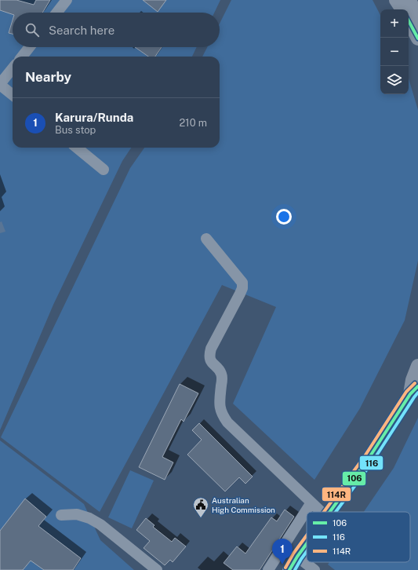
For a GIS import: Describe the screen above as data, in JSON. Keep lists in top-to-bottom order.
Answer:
{
  "places": {
    "public building": ["Australian High Commission"]
  },
  "lines": ["transit line 106", "transit line 114R", "transit line 116"],
  "legend": ["106", "116", "114R"],
  "page": {
    "map_buttons": ["+", "−"],
    "search": "Search here",
    "heading": "Nearby",
    "list": [
      {
        "mark": "1",
        "name": "Karura/Runda",
        "note": "Bus stop",
        "value": "210 m"
      }
    ],
    "pins": "1"
  }
}
